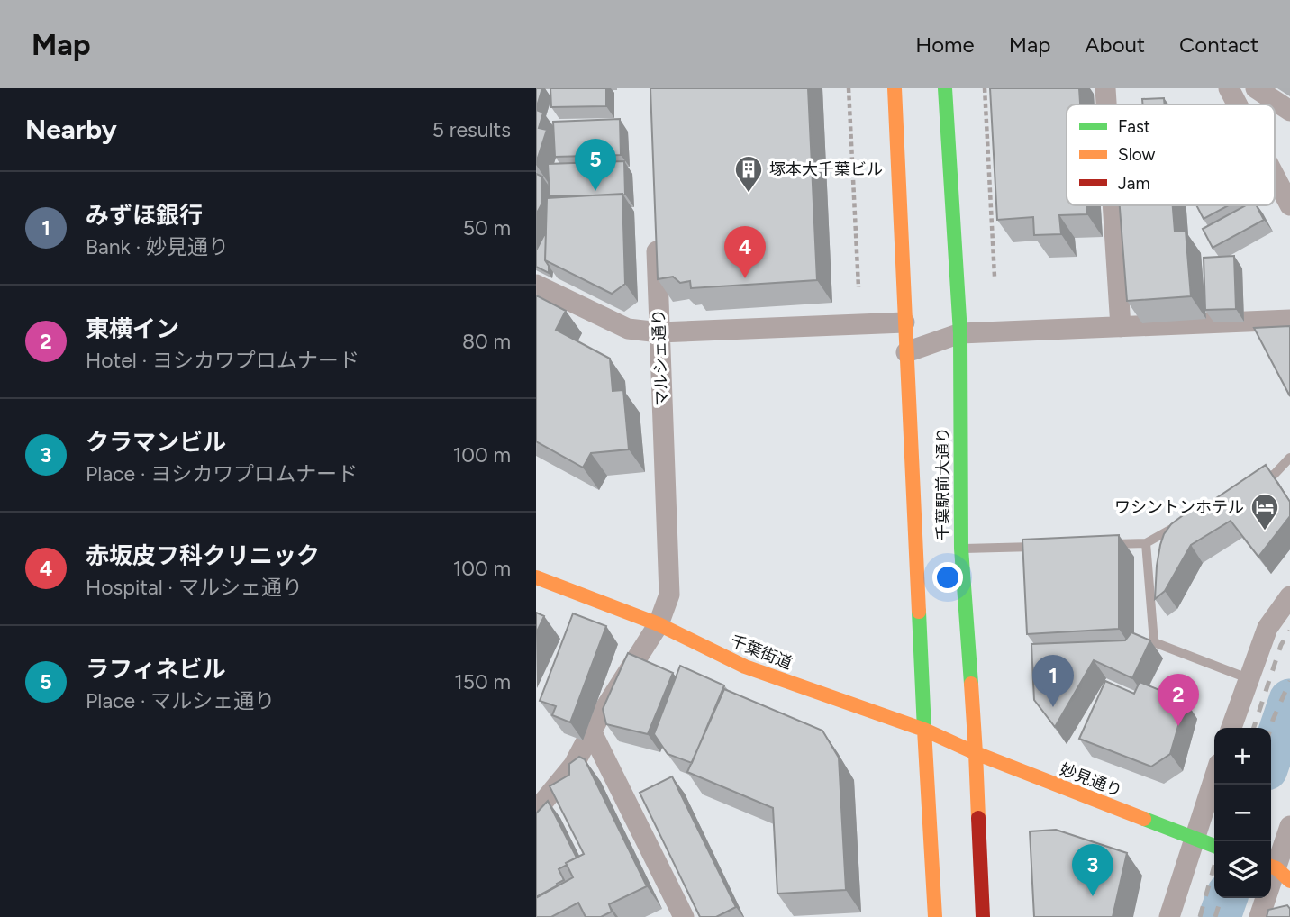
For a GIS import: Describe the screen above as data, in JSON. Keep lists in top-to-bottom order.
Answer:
{
  "streets": {
    "main road": ["千葉駅前大通り", "千葉街道", "妙見通り"],
    "street": ["マルシェ通り"]
  },
  "crossings": [
    ["マルシェ通り", "千葉街道"],
    ["千葉駅前大通り", "千葉街道"],
    ["千葉駅前大通り", "妙見通り"],
    ["千葉街道", "妙見通り"]
  ],
  "places": {
    "building": ["塚本大千葉ビル"],
    "hotel": ["ワシントンホテル"]
  },
  "legend": ["Fast", "Slow", "Jam"],
  "page": {
    "header": "Map",
    "nav": [
      "Home",
      "Map",
      "About",
      "Contact"
    ],
    "heading": ["Nearby", "5 results"],
    "pins": [
      "5",
      "4",
      "1",
      "2",
      "3"
    ],
    "list": [
      {
        "mark": "1",
        "name": "みずほ銀行",
        "note": "Bank · 妙見通り",
        "value": "50 m"
      },
      {
        "mark": "2",
        "name": "東横イン",
        "note": "Hotel · ヨシカワプロムナード",
        "value": "80 m"
      },
      {
        "mark": "3",
        "name": "クラマンビル",
        "note": "Place · ヨシカワプロムナード",
        "value": "100 m"
      },
      {
        "mark": "4",
        "name": "赤坂皮フ科クリニック",
        "note": "Hospital · マルシェ通り",
        "value": "100 m"
      },
      {
        "mark": "5",
        "name": "ラフィネビル",
        "note": "Place · マルシェ通り",
        "value": "150 m"
      }
    ],
    "map_buttons": ["+", "−"]
  }
}
